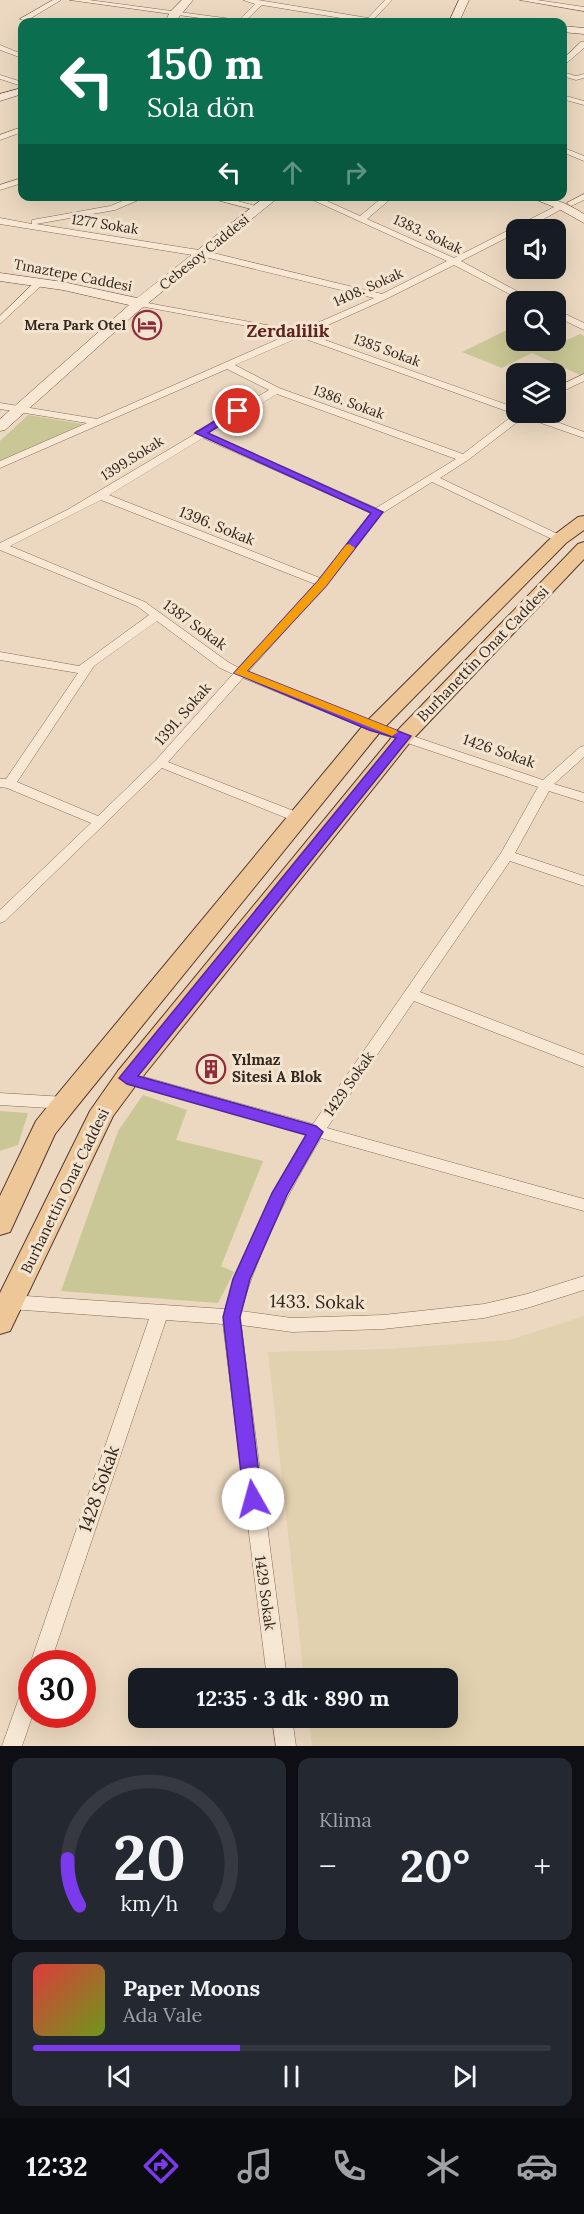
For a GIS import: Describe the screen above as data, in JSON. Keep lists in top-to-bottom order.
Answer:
{
  "streets": {
    "main road": ["Cebesoy Caddesi", "Tınaztepe Caddesi", "Burhanettin Onat Caddesi"],
    "street": [
      "1277 Sokak",
      "1383. Sokak",
      "1408. Sokak",
      "1385 Sokak",
      "1386. Sokak",
      "1399.Sokak",
      "1396. Sokak",
      "1387 Sokak",
      "1391. Sokak",
      "1426 Sokak",
      "1429 Sokak",
      "1433. Sokak",
      "1428 Sokak"
    ]
  },
  "crossings": [
    ["1277 Sokak", "Cebesoy Caddesi"],
    ["1277 Sokak", "1408. Sokak"],
    ["1383. Sokak", "1408. Sokak"],
    ["Cebesoy Caddesi", "Tınaztepe Caddesi"],
    ["Cebesoy Caddesi", "1385 Sokak"],
    ["Tınaztepe Caddesi", "1385 Sokak"],
    ["1408. Sokak", "1385 Sokak"],
    ["1408. Sokak", "1386. Sokak"],
    ["1386. Sokak", "1399.Sokak"],
    ["1386. Sokak", "1391. Sokak"],
    ["1399.Sokak", "1396. Sokak"],
    ["1399.Sokak", "1387 Sokak"],
    ["1396. Sokak", "1391. Sokak"],
    ["1387 Sokak", "Burhanettin Onat Caddesi"],
    ["1387 Sokak", "1391. Sokak"],
    ["1387 Sokak", "1426 Sokak"],
    ["Burhanettin Onat Caddesi", "1426 Sokak"],
    ["Burhanettin Onat Caddesi", "1433. Sokak"],
    ["1426 Sokak", "1429 Sokak"],
    ["1429 Sokak", "1433. Sokak"],
    ["1433. Sokak", "1428 Sokak"]
  ],
  "districts": ["Zerdalilik"],
  "places": {
    "hotel": ["Mera Park Otel"],
    "building": ["Yılmaz Sitesi A Blok"]
  },
  "page": {
    "turn": ["150 m", "Sola dön"],
    "limit": "30",
    "trip": "12:35 · 3 dk · 890 m",
    "tile": "Klima",
    "heat": ["−", "20°", "+"],
    "song": ["Paper Moons", "Ada Vale"],
    "tabs": "12:32",
    "gauge": ["20", "km/h"]
  }
}
